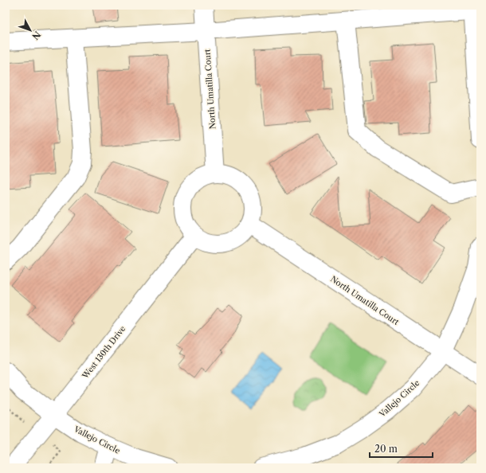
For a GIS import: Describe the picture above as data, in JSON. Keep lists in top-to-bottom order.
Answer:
{
  "streets": {
    "street": ["North Umatilla Court", "West 130th Drive", "Vallejo Circle"]
  },
  "crossings": [
    ["North Umatilla Court", "West 130th Drive"],
    ["North Umatilla Court", "Vallejo Circle"],
    ["West 130th Drive", "Vallejo Circle"]
  ],
  "scale_bar": "20 m",
  "north": "bottom right"
}
